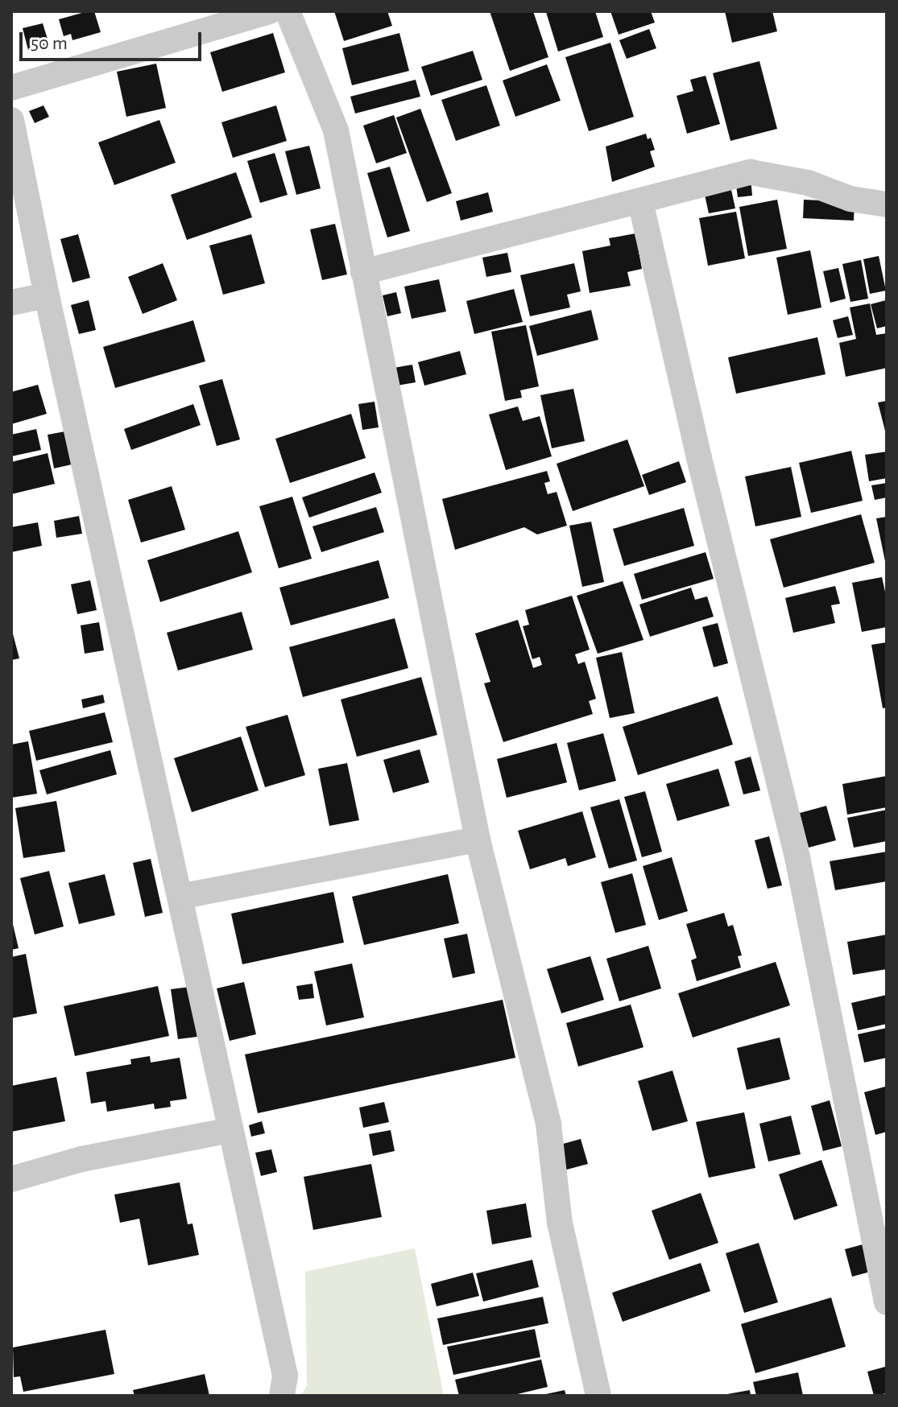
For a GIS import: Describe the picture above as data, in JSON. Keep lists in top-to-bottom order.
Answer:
{
  "scale_bar": "50 m"
}
